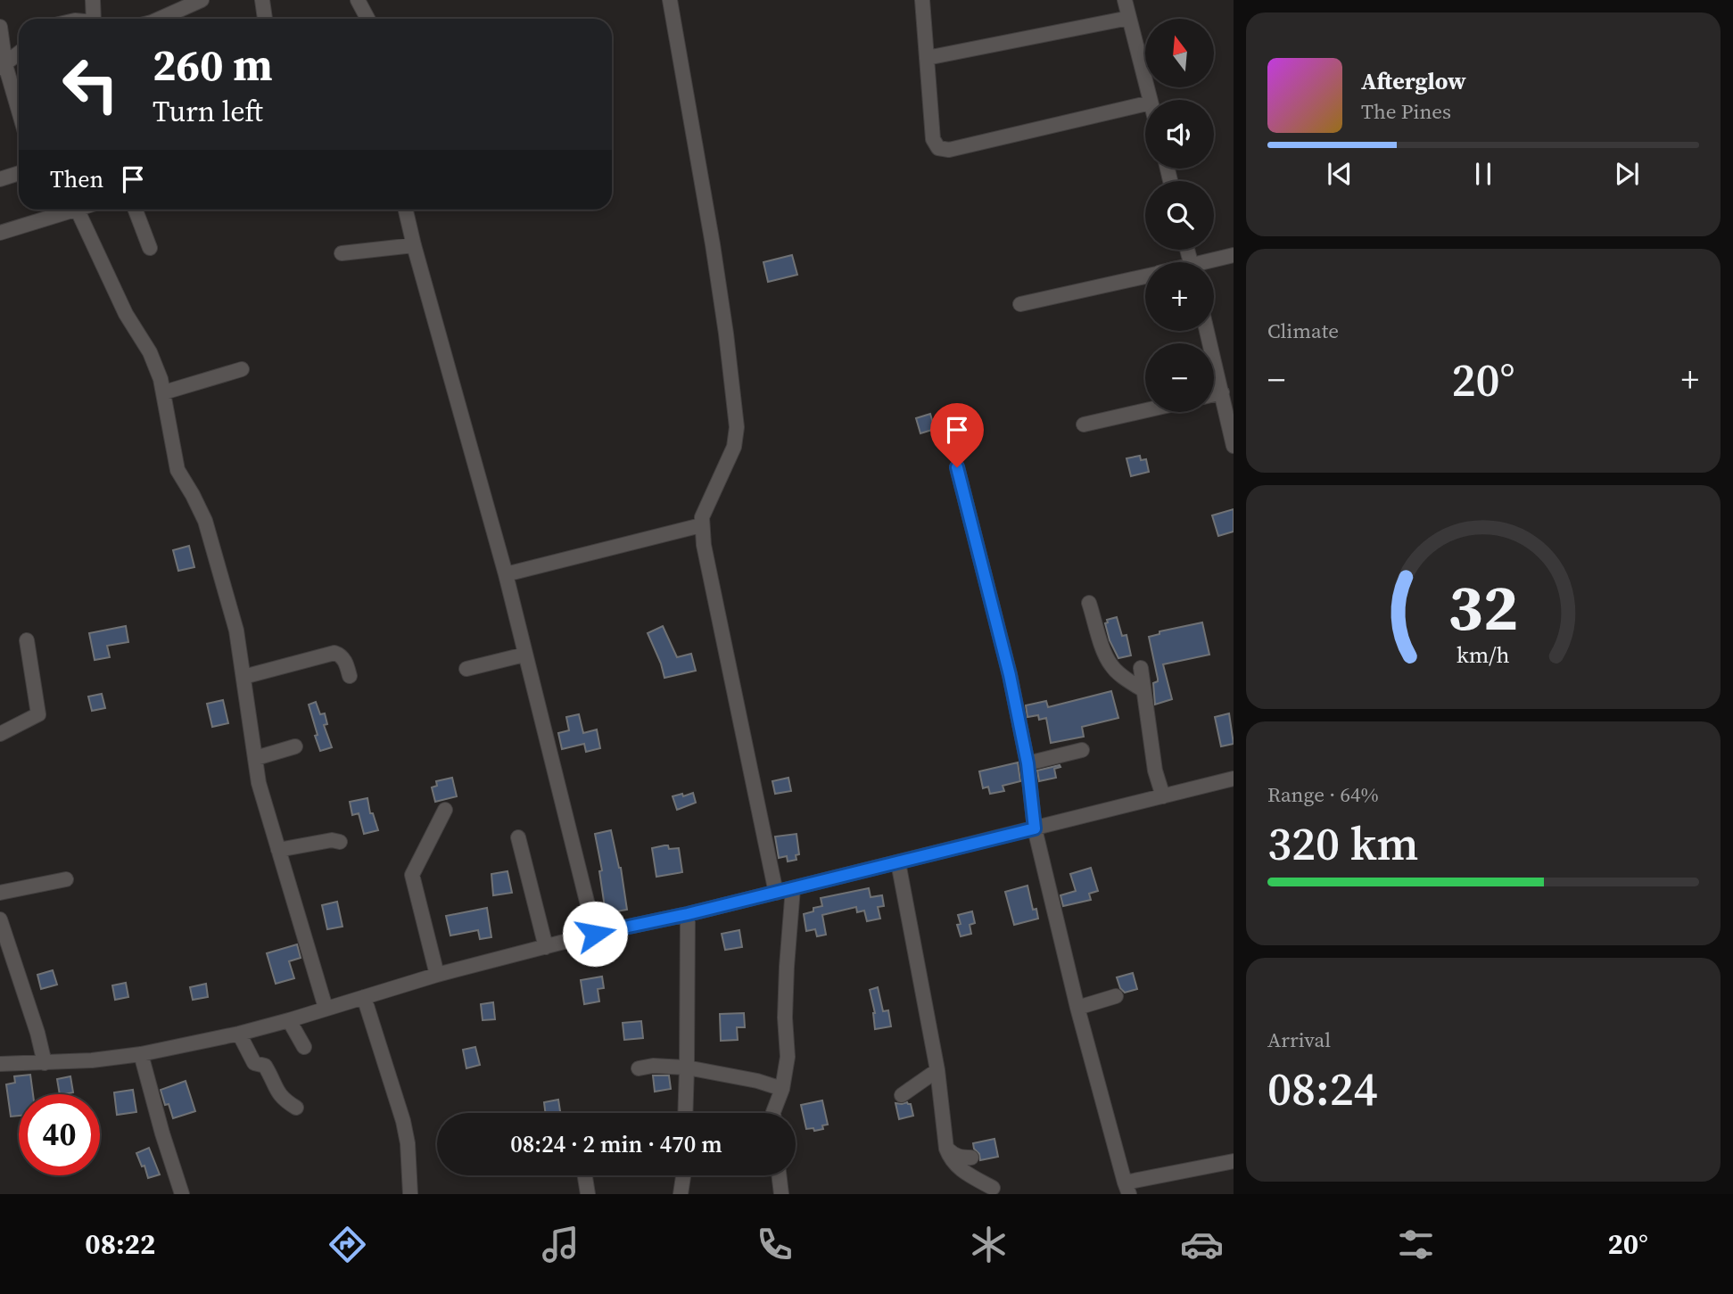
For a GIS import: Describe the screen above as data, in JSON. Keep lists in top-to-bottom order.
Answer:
{
  "north": "top",
  "page": {
    "map_buttons": ["+", "−"],
    "turn": ["260 m", "Turn left"],
    "song": ["Afterglow", "The Pines"],
    "then": "Then",
    "tile": [
      "Climate",
      ["Range · 64%", "320 km"],
      ["Arrival", "08:24"]
    ],
    "heat": ["−", "20°", "+"],
    "limit": "40",
    "trip": "08:24 · 2 min · 470 m",
    "tabs": ["08:22", "20°"],
    "gauge": ["32", "km/h"]
  }
}
